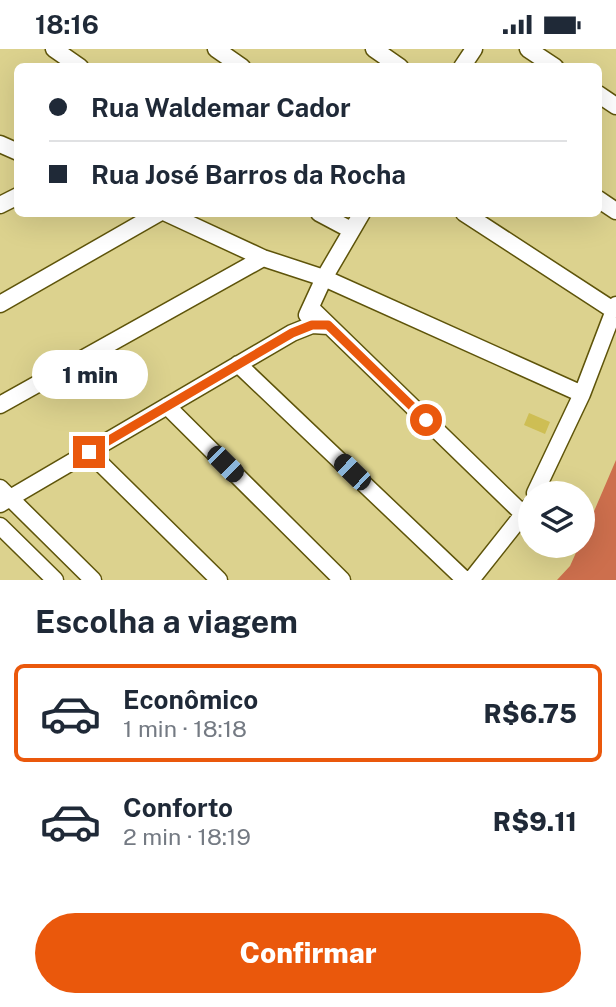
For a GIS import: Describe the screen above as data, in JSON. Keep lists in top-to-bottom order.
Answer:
{
  "page": {
    "status": "18:16",
    "banner": ["Rua Waldemar Cador", "Rua José Barros da Rocha"],
    "bubble": "1 min",
    "heading": "Escolha a viagem",
    "list": [
      {
        "name": "Econômico",
        "note": "1 min · 18:18",
        "value": "R$6.75"
      },
      {
        "name": "Conforto",
        "note": "2 min · 18:19",
        "value": "R$9.11"
      }
    ],
    "buttons": "Confirmar"
  }
}
